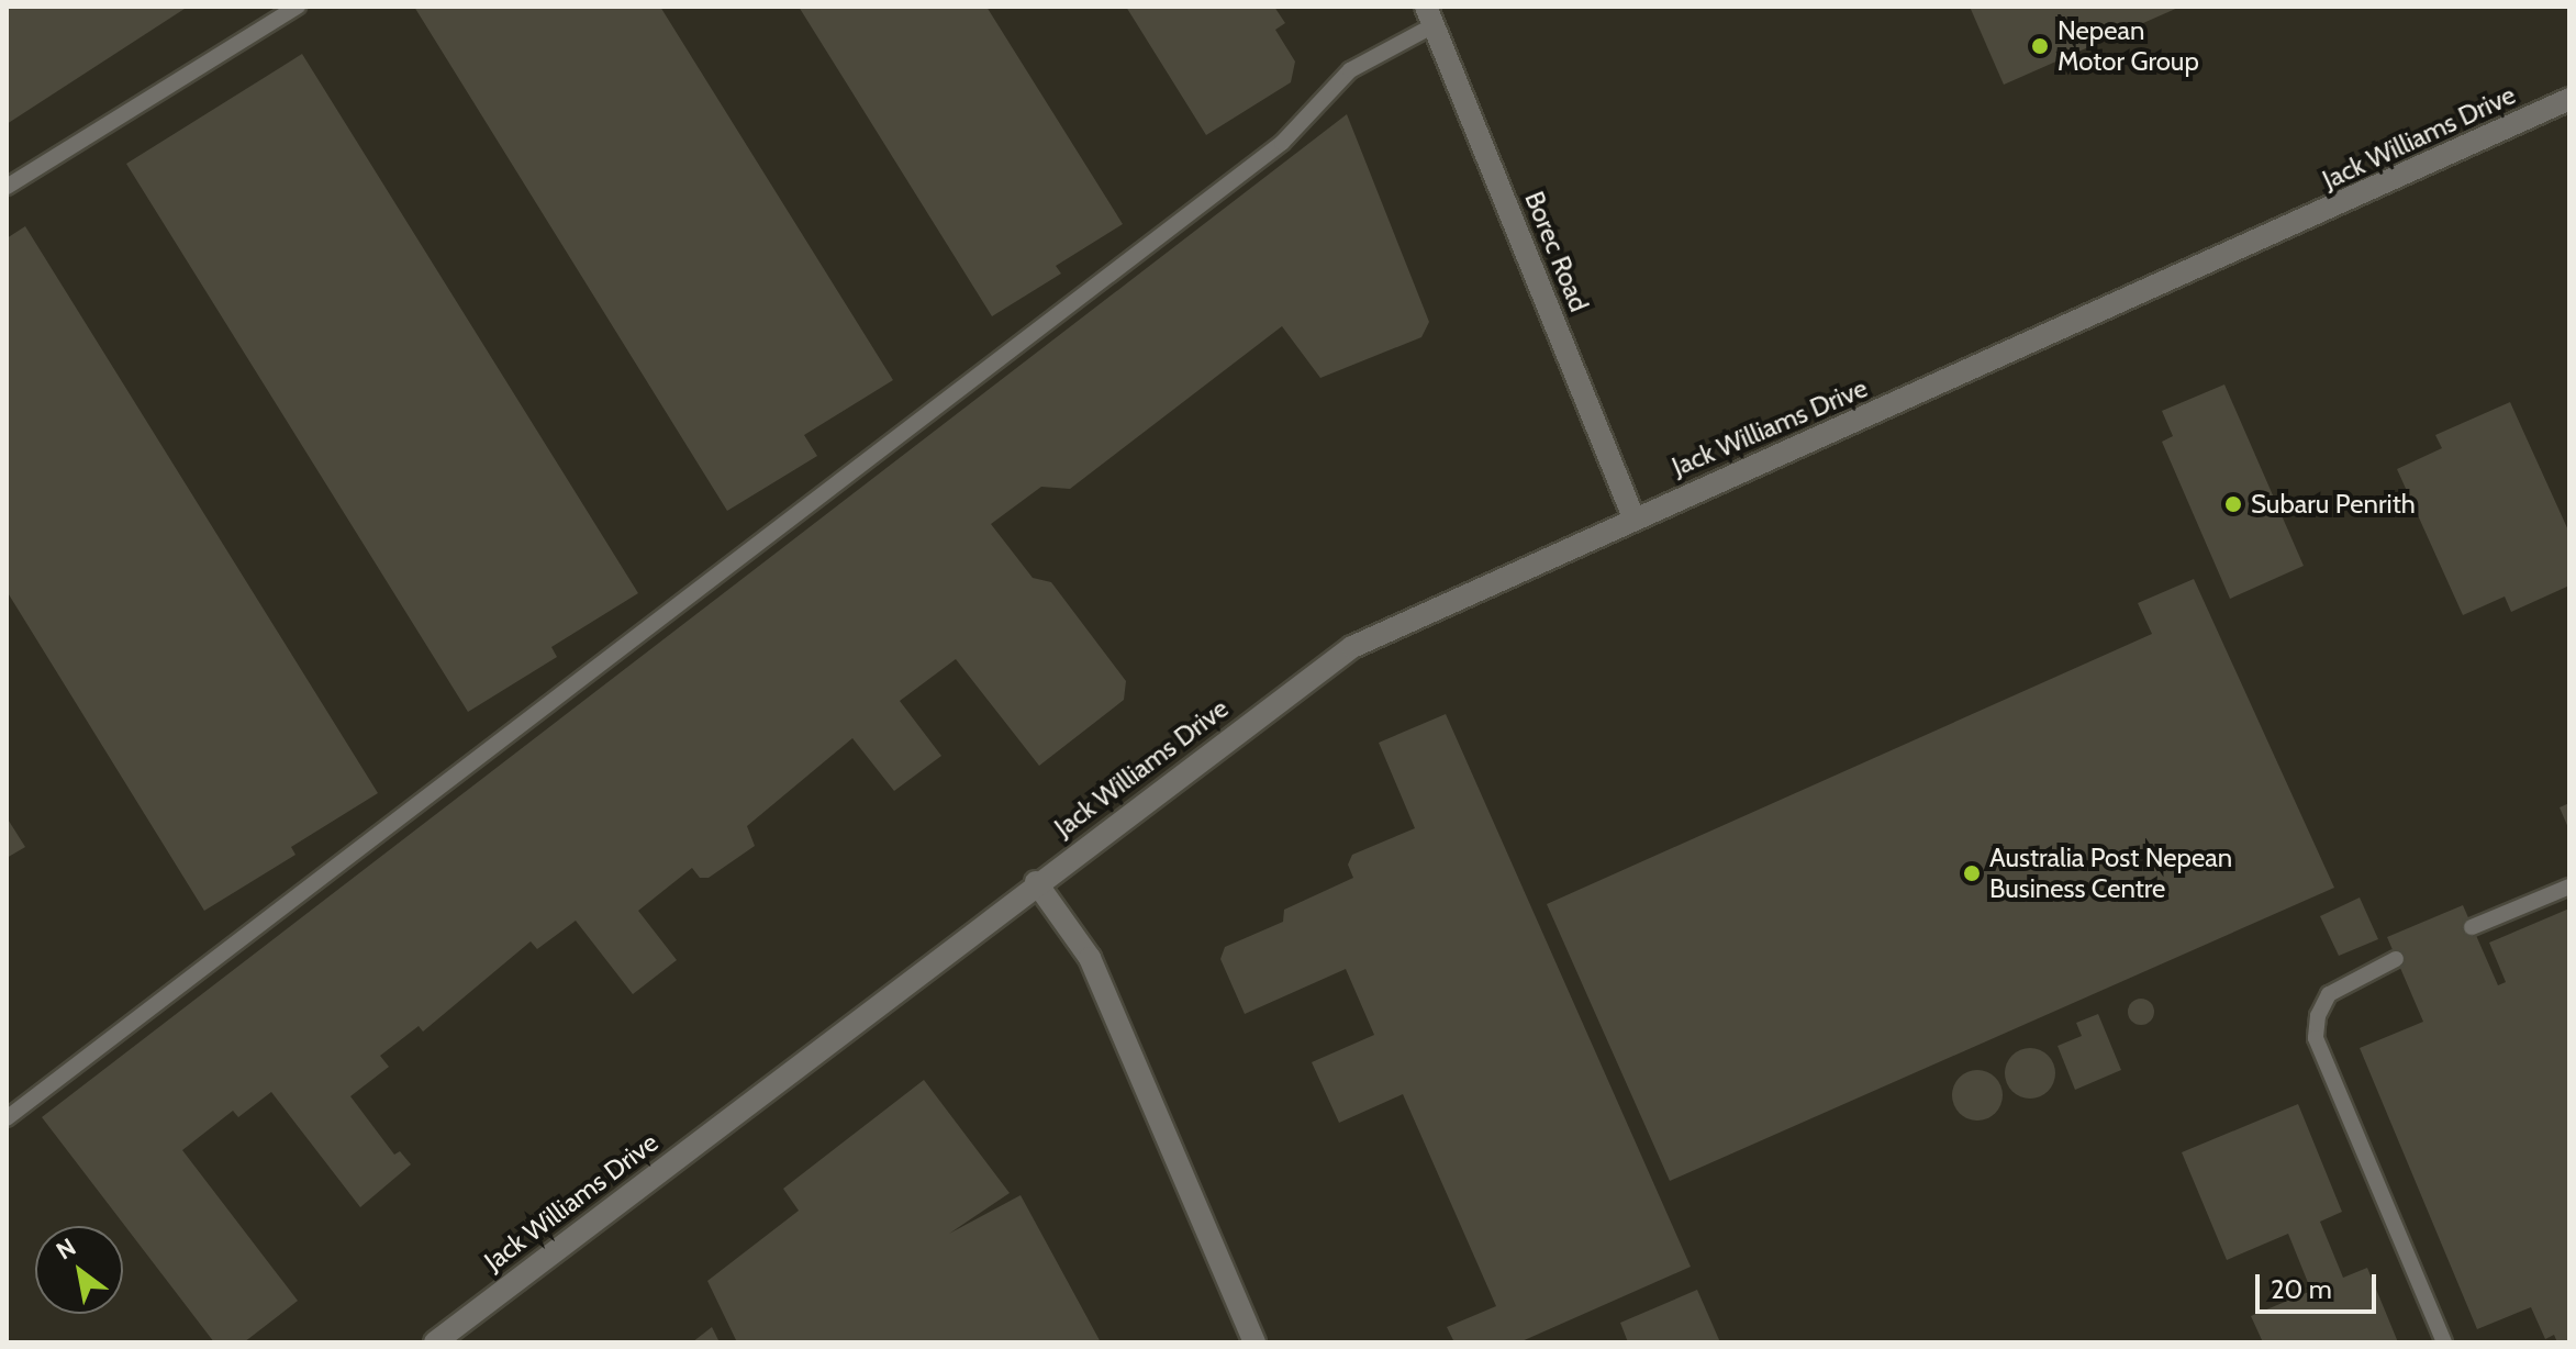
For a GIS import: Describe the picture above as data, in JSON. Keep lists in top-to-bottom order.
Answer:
{
  "streets": {
    "street": ["Jack Williams Drive", "Borec Road"]
  },
  "crossings": [
    ["Jack Williams Drive", "Borec Road"]
  ],
  "places": ["Nepean Motor Group", "Subaru Penrith", "Australia Post Nepean Business Centre"],
  "scale_bar": "20 m",
  "north": "top left"
}
